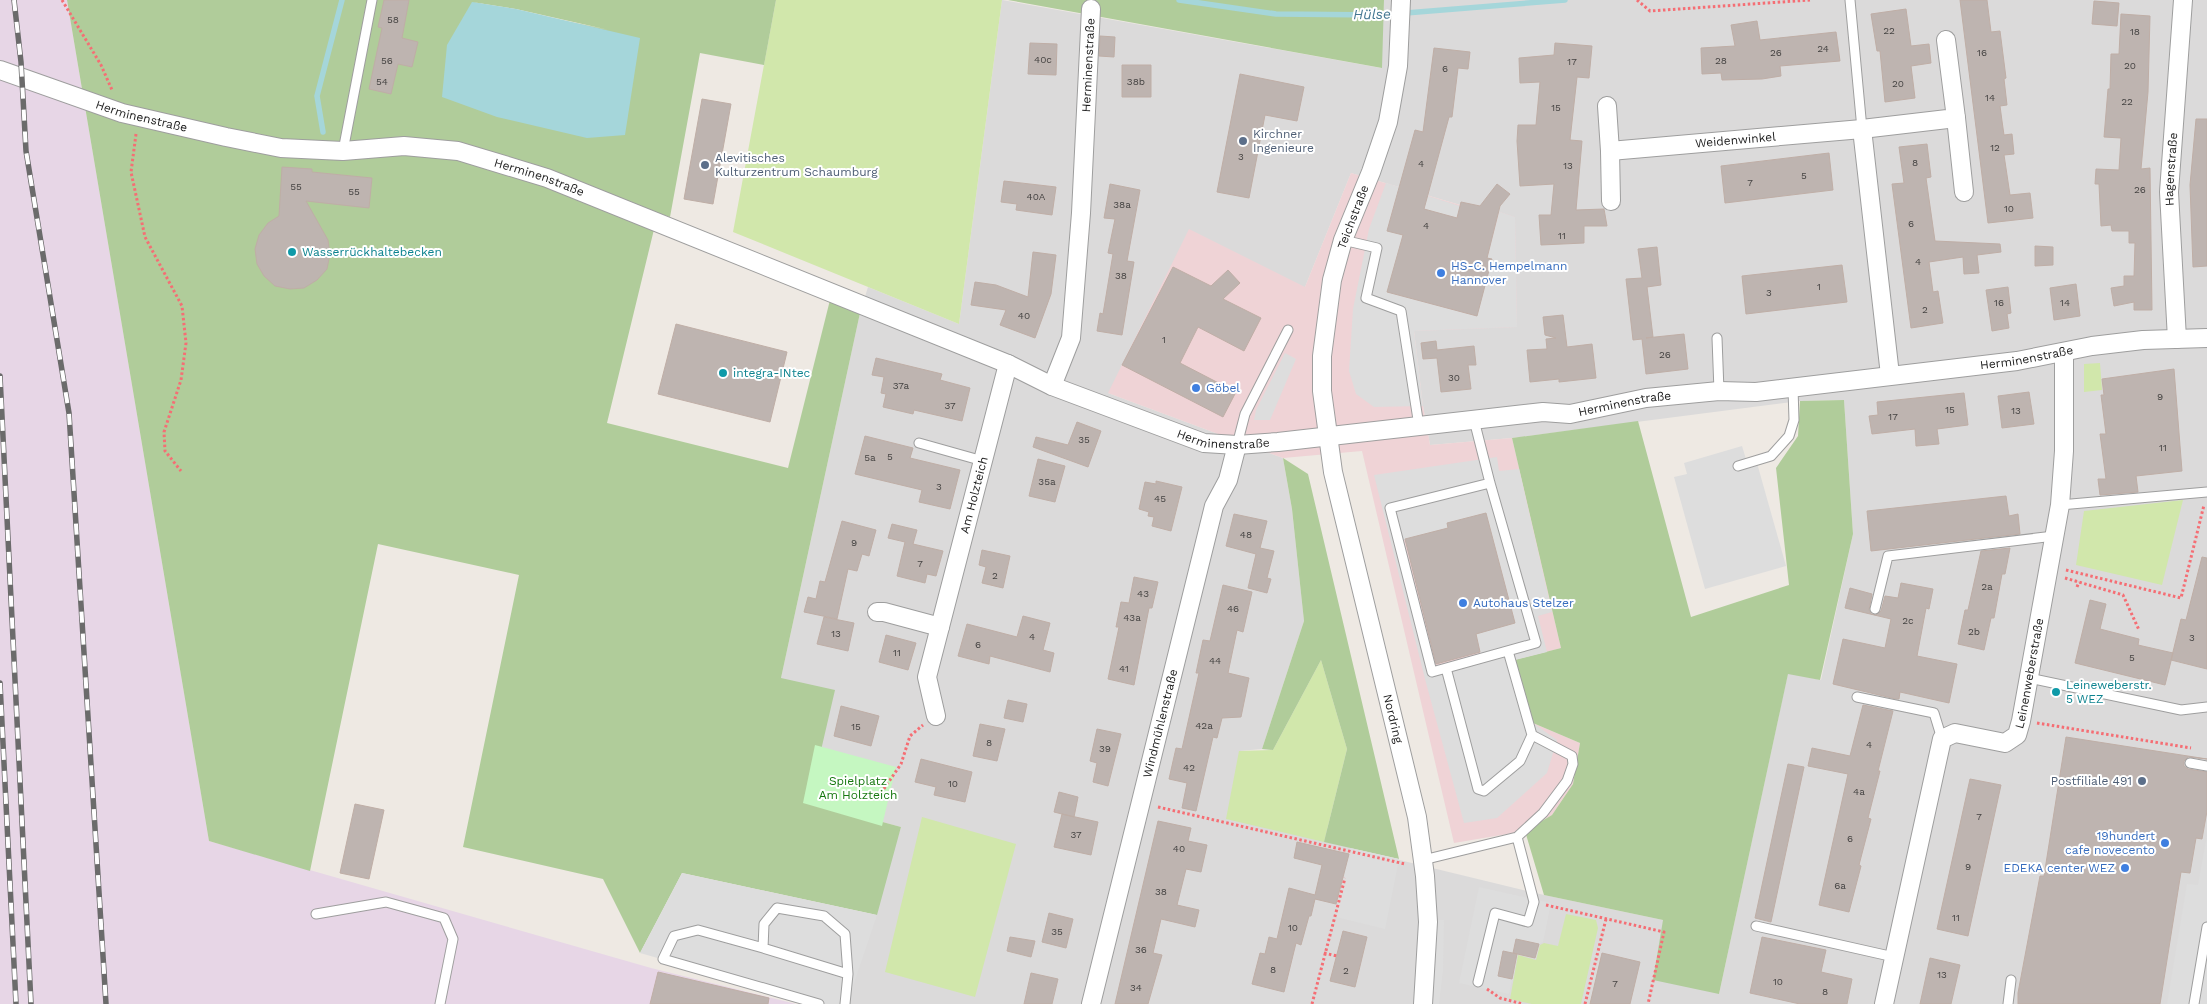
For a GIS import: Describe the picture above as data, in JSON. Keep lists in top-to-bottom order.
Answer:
{
  "streets": {
    "street": [
      "Herminenstraße",
      "Weidenwinkel",
      "Hagenstraße",
      "Teichstraße",
      "Am Holzteich",
      "Leinenweberstraße",
      "Nordring",
      "Windmühlenstraße"
    ]
  },
  "crossings": [
    ["Herminenstraße", "Hagenstraße"],
    ["Herminenstraße", "Teichstraße"],
    ["Herminenstraße", "Am Holzteich"],
    ["Herminenstraße", "Leinenweberstraße"],
    ["Herminenstraße", "Nordring"],
    ["Herminenstraße", "Windmühlenstraße"],
    ["Teichstraße", "Nordring"]
  ],
  "water": ["Hülse"],
  "parks": ["Spielplatz Am Holzteich"],
  "places": [
    "Kirchner Ingenieure",
    "Alevitisches Kulturzentrum Schaumburg",
    "Wasserrückhaltebecken",
    "HS-C. Hempelmann Hannover",
    "integra-INtec",
    "Göbel",
    "Autohaus Stelzer",
    "Leineweberstr. 5 WEZ",
    "Postfiliale 491",
    "19hundert cafe novecento",
    "EDEKA center WEZ"
  ],
  "house_numbers": [
    "58",
    "22",
    "18",
    "24",
    "26",
    "16",
    "40c",
    "56",
    "28",
    "17",
    "20",
    "6",
    "54",
    "38b",
    "20",
    "14",
    "22",
    "15",
    "12",
    "3",
    "8",
    "4",
    "13",
    "5",
    "7",
    "55",
    "26",
    "55",
    "40A",
    "38a",
    "10",
    "6",
    "4",
    "11",
    "4",
    "38",
    "1",
    "3",
    "16",
    "14",
    "2",
    "40",
    "1",
    "26",
    "30",
    "37a",
    "9",
    "37",
    "15",
    "13",
    "17",
    "35",
    "11",
    "5",
    "5a",
    "35a",
    "3",
    "45",
    "48",
    "9",
    "7",
    "2",
    "2a",
    "43",
    "46",
    "43a",
    "2c",
    "2b",
    "13",
    "4",
    "3",
    "6",
    "11",
    "5",
    "44",
    "41",
    "42a",
    "15",
    "8",
    "4",
    "39",
    "42",
    "10",
    "4a",
    "7",
    "37",
    "6",
    "40",
    "9",
    "6a",
    "38",
    "11",
    "10",
    "35",
    "36",
    "8",
    "2",
    "13",
    "10",
    "7",
    "34",
    "8"
  ]
}
